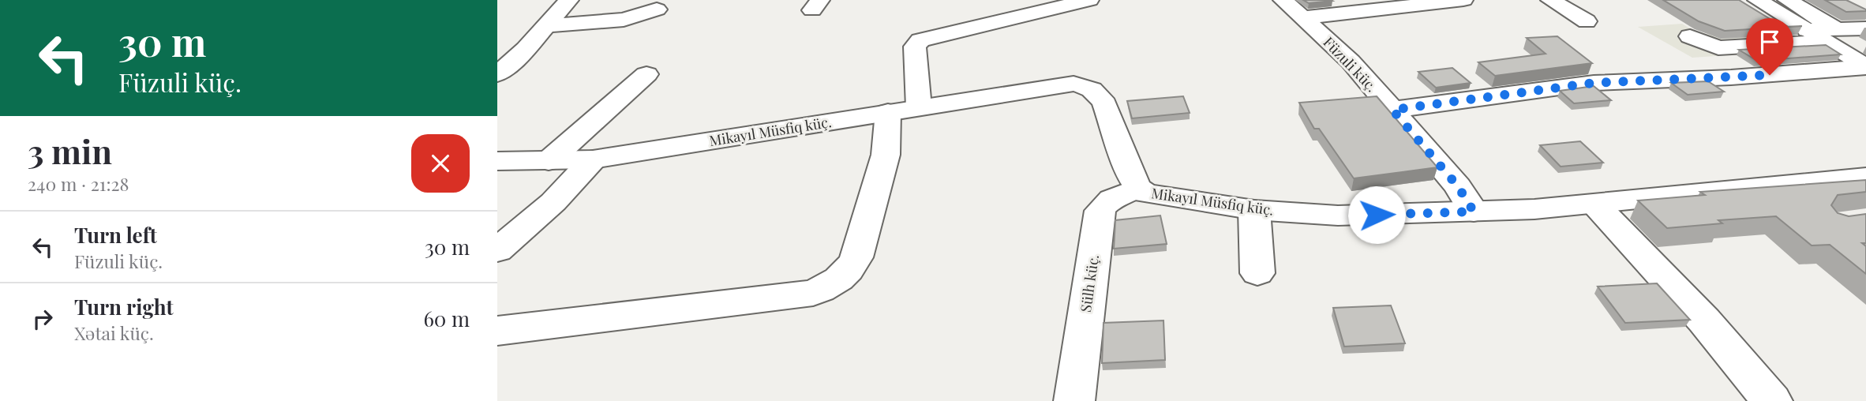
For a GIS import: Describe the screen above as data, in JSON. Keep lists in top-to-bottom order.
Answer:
{
  "streets": {
    "street": ["Füzuli küç.", "Mikayıl Müsfiq küç.", "Sülh küç."]
  },
  "crossings": [
    ["Füzuli küç.", "Mikayıl Müsfiq küç."],
    ["Mikayıl Müsfiq küç.", "Sülh küç."]
  ],
  "page": {
    "turn": ["30 m", "Füzuli küç."],
    "heading": ["3 min", "240 m · 21:28"],
    "list": [
      {
        "name": "Turn left",
        "note": "Füzuli küç.",
        "value": "30 m"
      },
      {
        "name": "Turn right",
        "note": "Xətai küç.",
        "value": "60 m"
      }
    ]
  }
}
